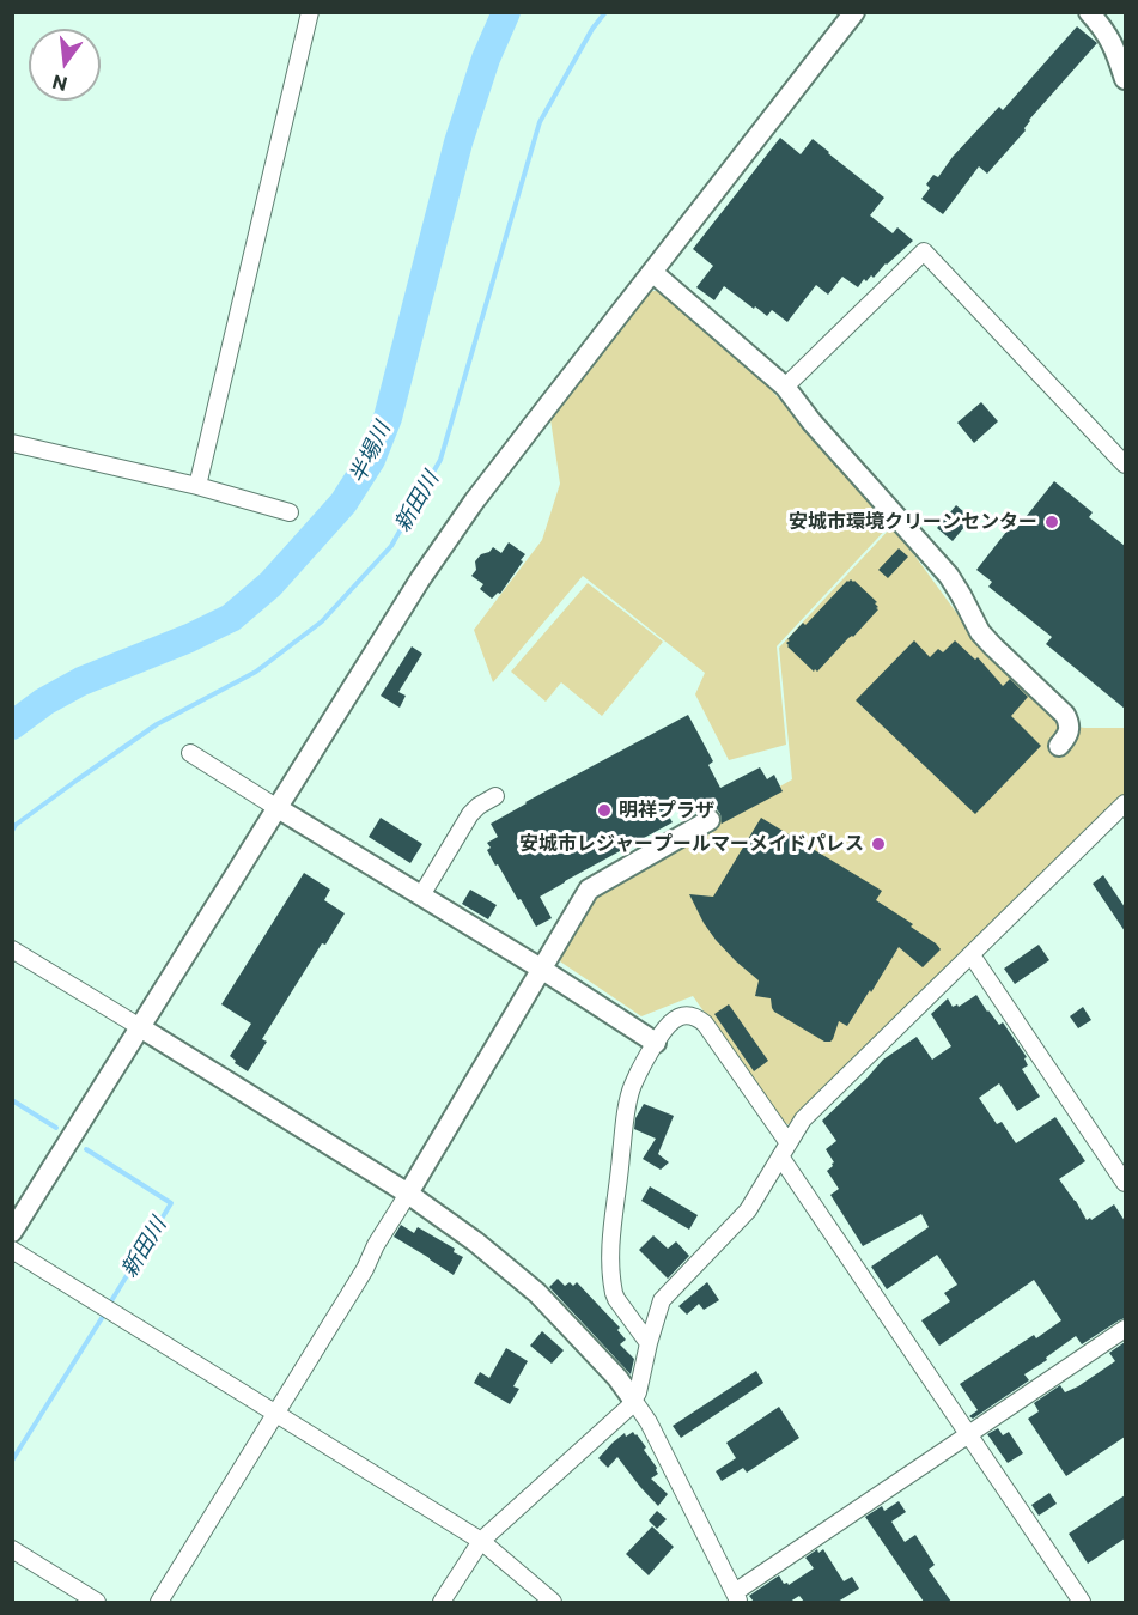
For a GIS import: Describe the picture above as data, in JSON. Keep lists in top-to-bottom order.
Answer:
{
  "water": ["半場川", "新田川"],
  "places": ["安城市環境クリーンセンター", "明祥プラザ", "安城市レジャープールマーメイドパレス"],
  "north": "bottom"
}
